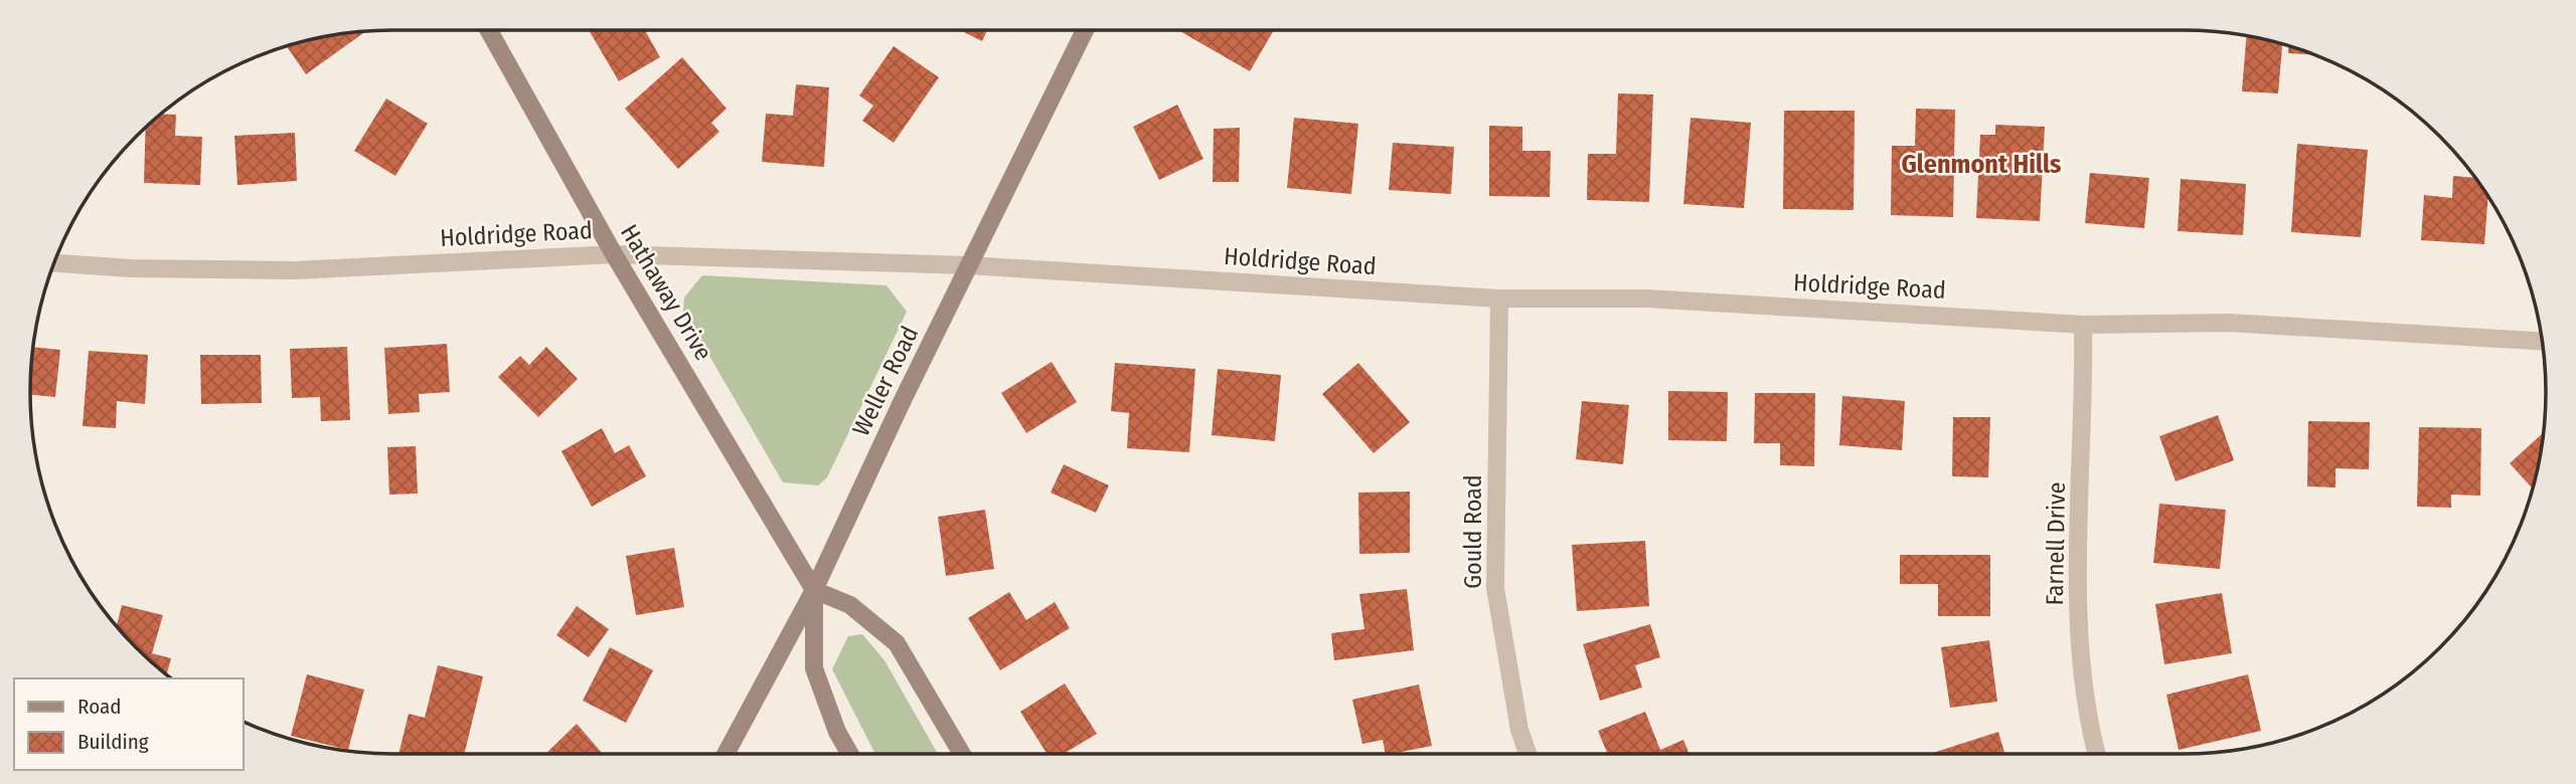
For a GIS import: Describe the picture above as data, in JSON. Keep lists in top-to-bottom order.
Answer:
{
  "streets": {
    "street": [
      "Holdridge Road",
      "Hathaway Drive",
      "Weller Road",
      "Gould Road",
      "Farnell Drive"
    ]
  },
  "crossings": [
    ["Holdridge Road", "Hathaway Drive"],
    ["Holdridge Road", "Weller Road"],
    ["Holdridge Road", "Gould Road"],
    ["Holdridge Road", "Farnell Drive"],
    ["Hathaway Drive", "Weller Road"]
  ],
  "districts": ["Glenmont Hills"],
  "legend": ["Road", "Building"]
}
